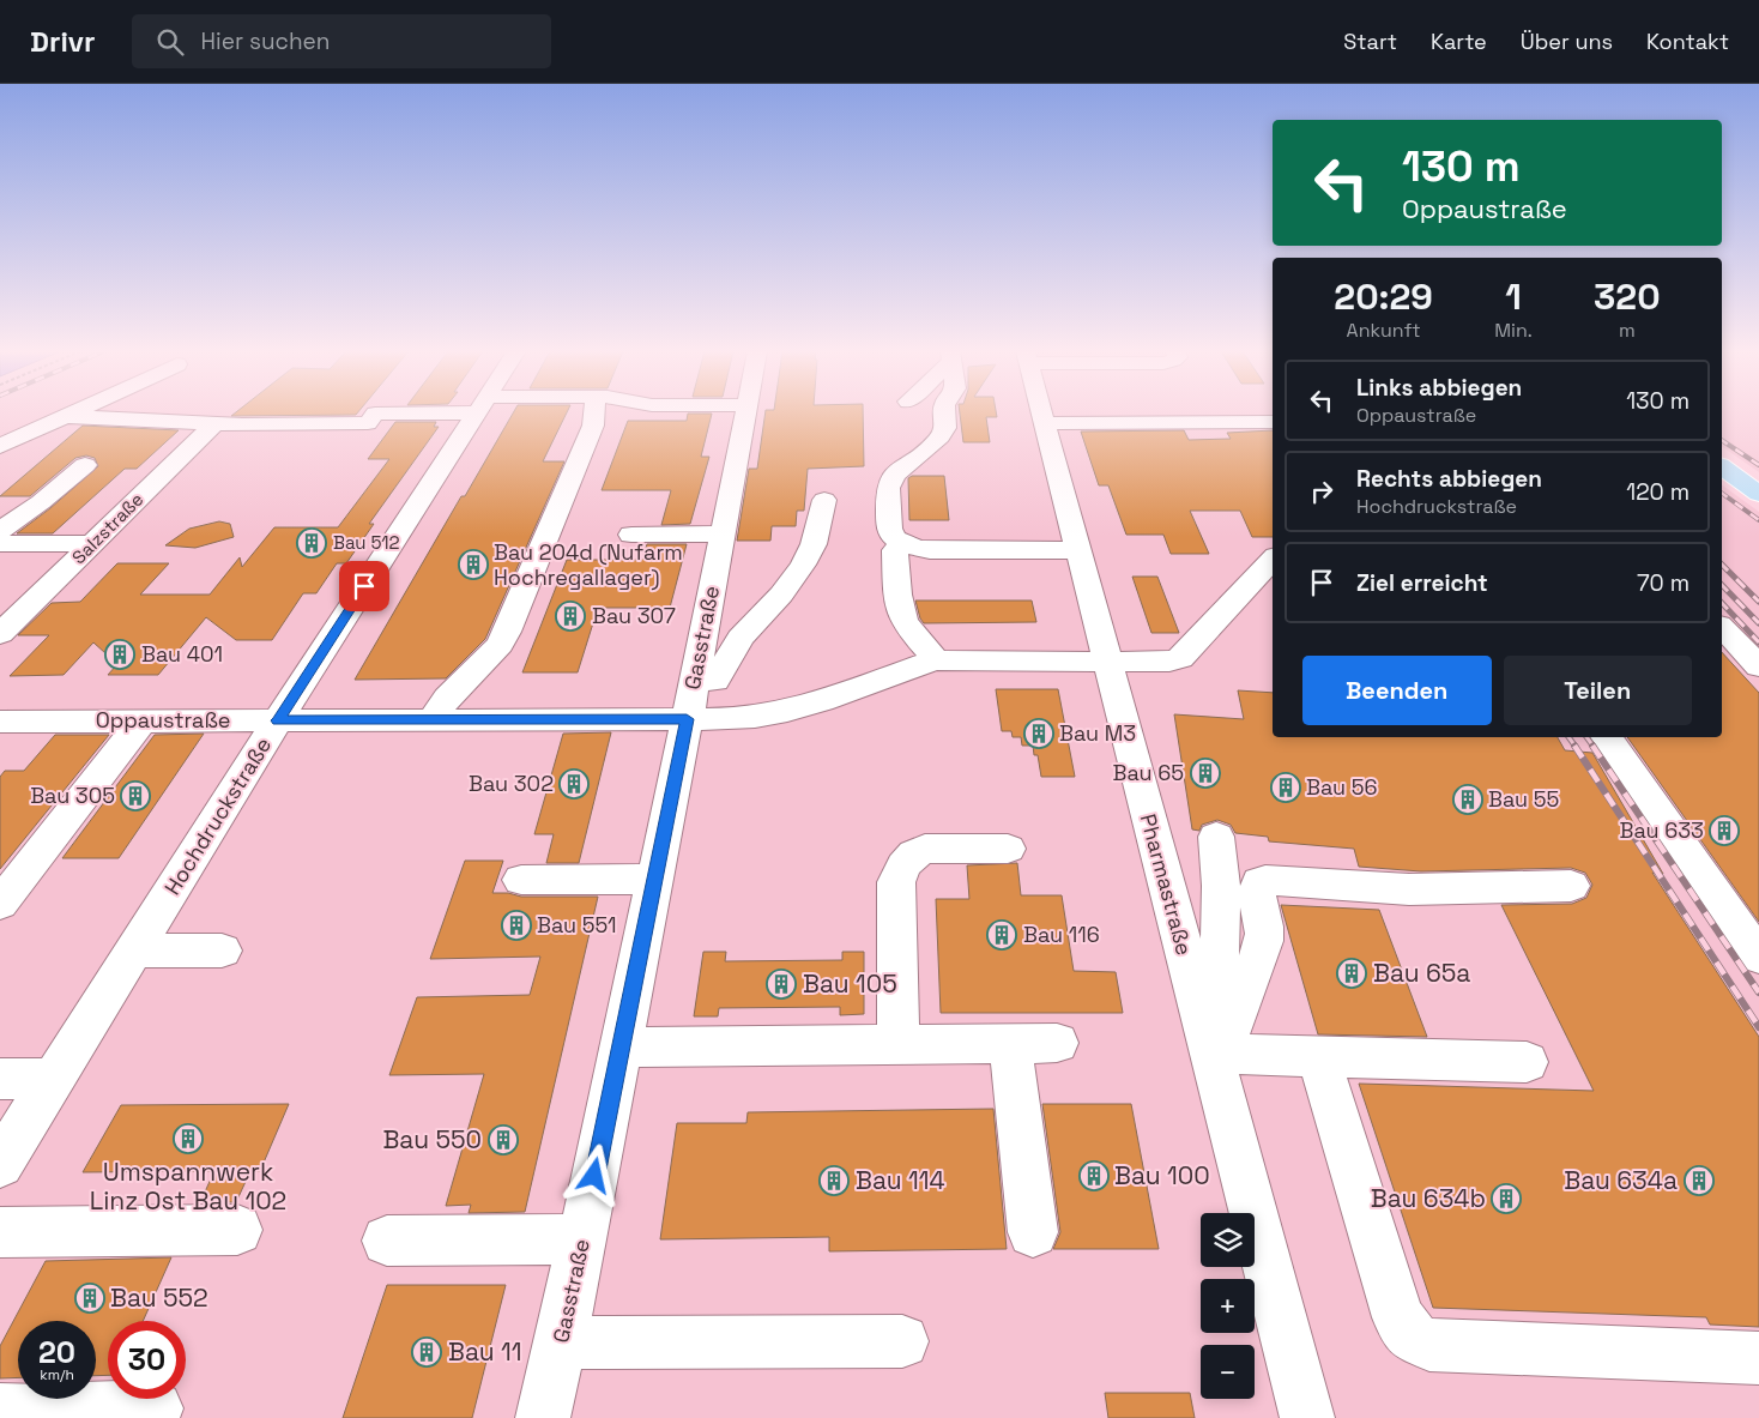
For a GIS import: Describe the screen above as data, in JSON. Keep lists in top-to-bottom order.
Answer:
{
  "streets": {
    "street": [
      "Salzstraße",
      "Gasstraße",
      "Oppaustraße",
      "Hochdruckstraße",
      "Pharmastraße"
    ]
  },
  "crossings": [
    ["Gasstraße", "Oppaustraße"],
    ["Oppaustraße", "Hochdruckstraße"]
  ],
  "places": {
    "building": [
      "Bau 512",
      "Bau 204d (Nufarm Hochregallager)",
      "Bau 307",
      "Bau 401",
      "Bau M3",
      "Bau 65",
      "Bau 302",
      "Bau 56",
      "Bau 305",
      "Bau 55",
      "Bau 633",
      "Bau 551",
      "Bau 116",
      "Bau 65a",
      "Bau 105",
      "Umspannwerk Linz Ost Bau 102",
      "Bau 550",
      "Bau 100",
      "Bau 114",
      "Bau 634a",
      "Bau 634b",
      "Bau 552",
      "Bau 11"
    ]
  },
  "page": {
    "header": "Drivr",
    "search": "Hier suchen",
    "nav": [
      "Start",
      "Karte",
      "Über uns",
      "Kontakt"
    ],
    "turn": ["130 m", "Oppaustraße"],
    "eta": [
      "20:29",
      "Ankunft",
      "1",
      "Min.",
      "320",
      "m"
    ],
    "list": [
      {
        "name": "Links abbiegen",
        "note": "Oppaustraße",
        "value": "130 m"
      },
      {
        "name": "Rechts abbiegen",
        "note": "Hochdruckstraße",
        "value": "120 m"
      },
      {
        "name": "Ziel erreicht",
        "value": "70 m"
      }
    ],
    "buttons": ["Beenden", "Teilen"],
    "map_buttons": ["+", "−"],
    "speed": "20 km/h",
    "limit": "30"
  }
}
